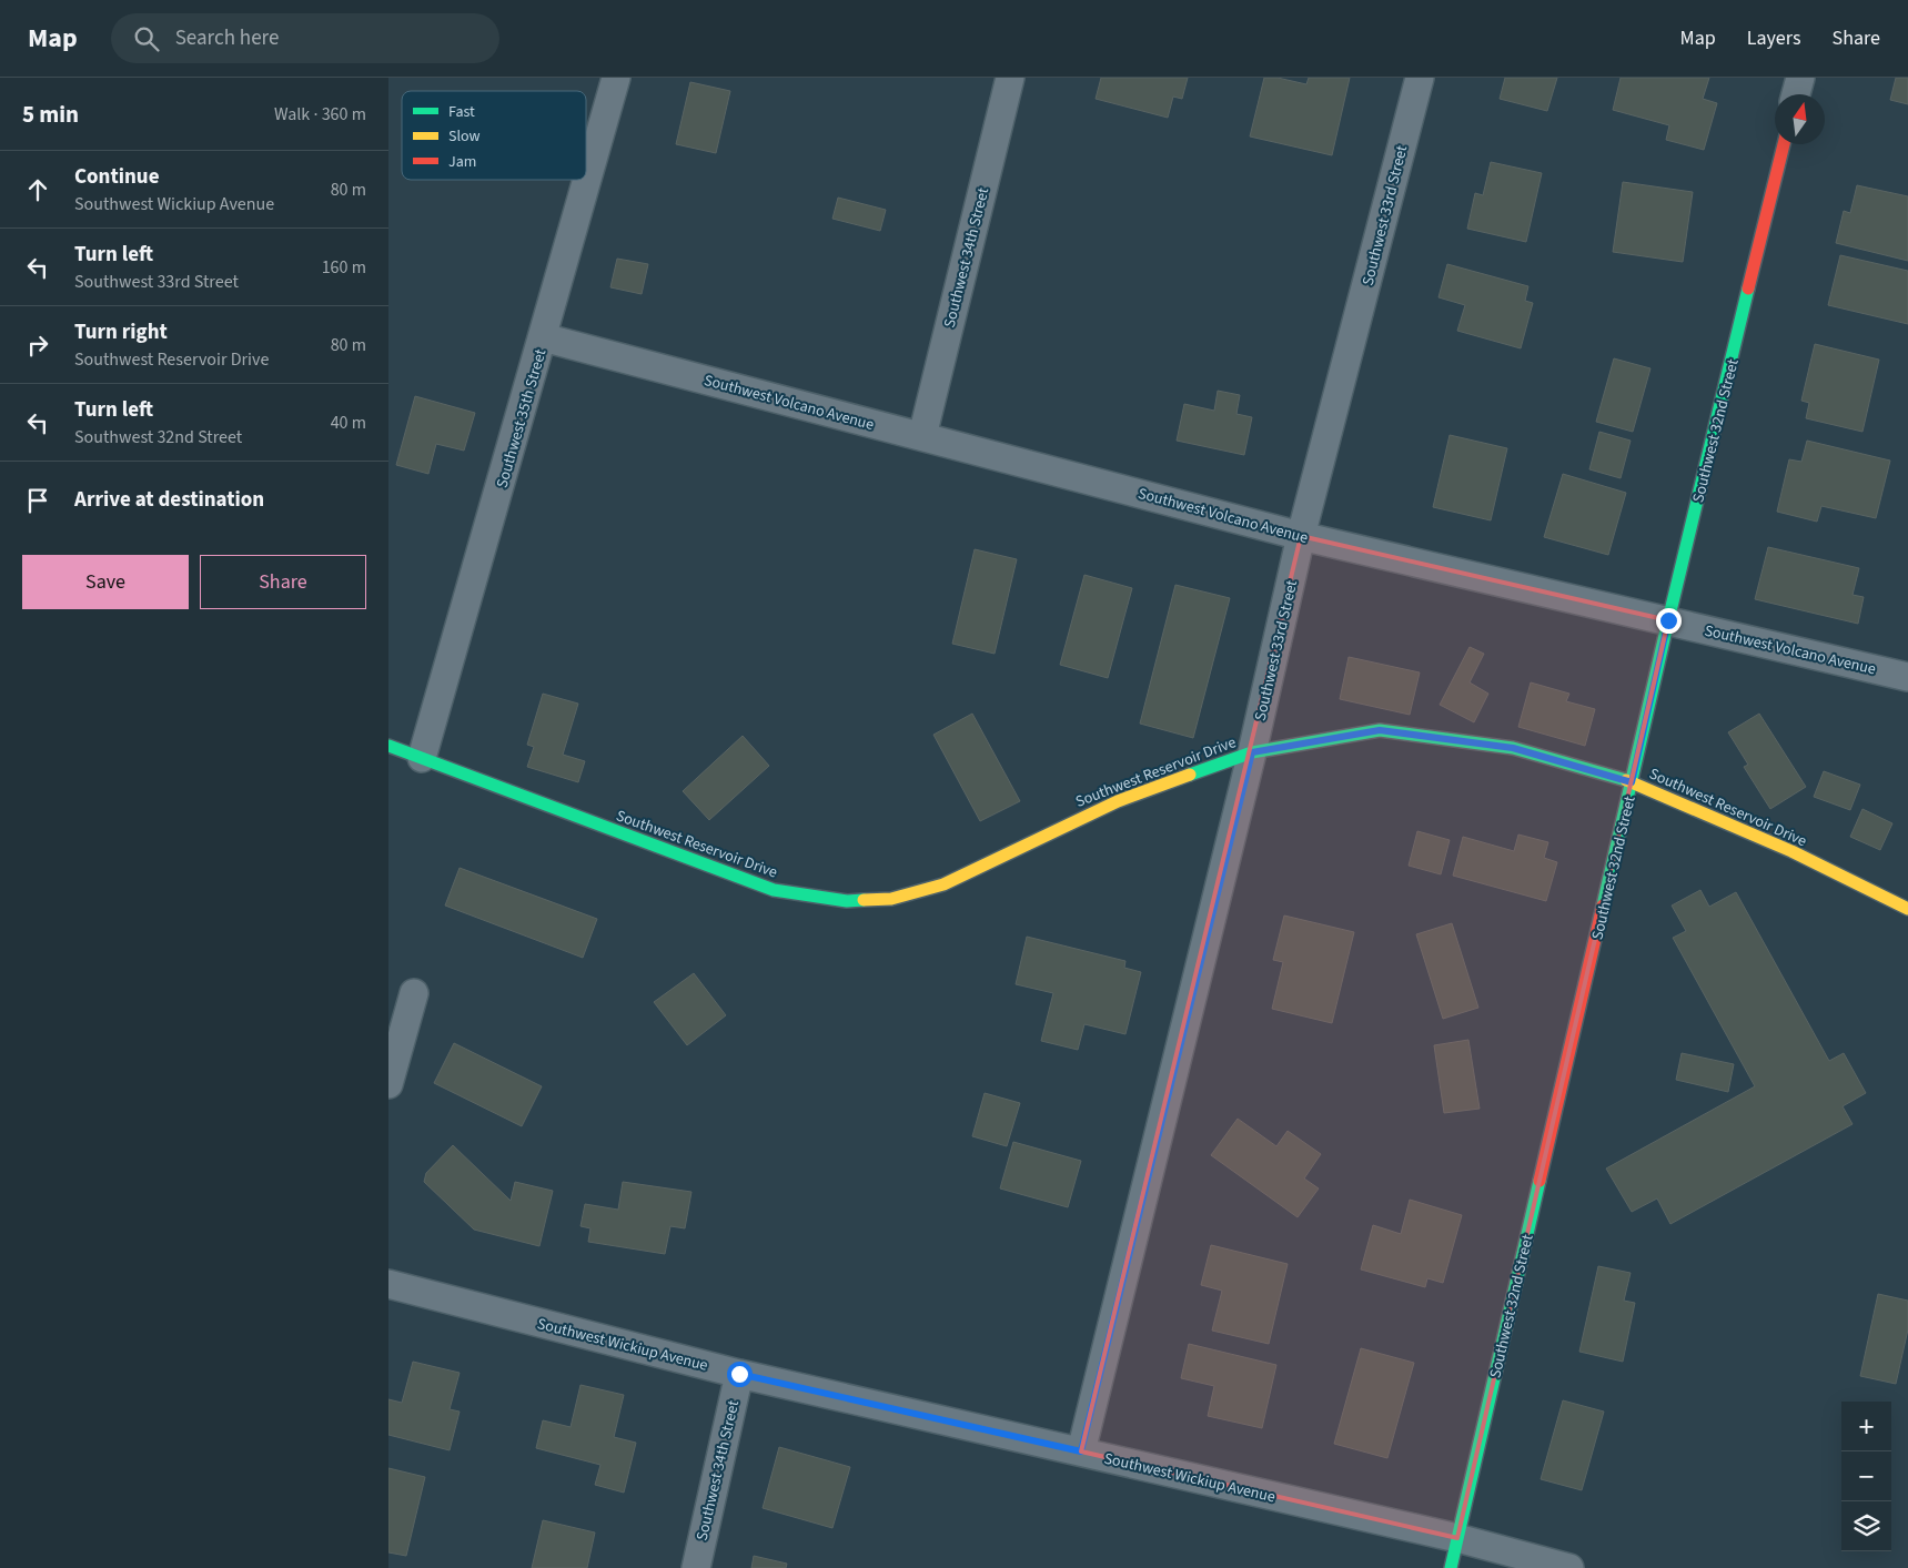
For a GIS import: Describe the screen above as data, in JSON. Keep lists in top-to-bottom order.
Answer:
{
  "streets": {
    "street": [
      "Southwest 33rd Street",
      "Southwest 34th Street",
      "Southwest Volcano Avenue",
      "Southwest 35th Street",
      "Southwest 32nd Street",
      "Southwest Reservoir Drive",
      "Southwest Wickiup Avenue"
    ]
  },
  "crossings": [
    ["Southwest 33rd Street", "Southwest Volcano Avenue"],
    ["Southwest 33rd Street", "Southwest Reservoir Drive"],
    ["Southwest 33rd Street", "Southwest Wickiup Avenue"],
    ["Southwest 34th Street", "Southwest Volcano Avenue"],
    ["Southwest 34th Street", "Southwest Wickiup Avenue"],
    ["Southwest Volcano Avenue", "Southwest 35th Street"],
    ["Southwest Volcano Avenue", "Southwest 32nd Street"],
    ["Southwest 35th Street", "Southwest Reservoir Drive"],
    ["Southwest 32nd Street", "Southwest Reservoir Drive"],
    ["Southwest 32nd Street", "Southwest Wickiup Avenue"]
  ],
  "legend": ["Fast", "Slow", "Jam"],
  "north": "top",
  "page": {
    "header": "Map",
    "search": "Search here",
    "nav": ["Map", "Layers", "Share"],
    "heading": ["5 min", "Walk · 360 m"],
    "list": [
      ["Continue", "Southwest Wickiup Avenue", "80 m"],
      ["Turn left", "Southwest 33rd Street", "160 m"],
      ["Turn right", "Southwest Reservoir Drive", "80 m"],
      ["Turn left", "Southwest 32nd Street", "40 m"],
      "Arrive at destination"
    ],
    "buttons": ["Save", "Share"],
    "map_buttons": ["+", "−"]
  }
}
